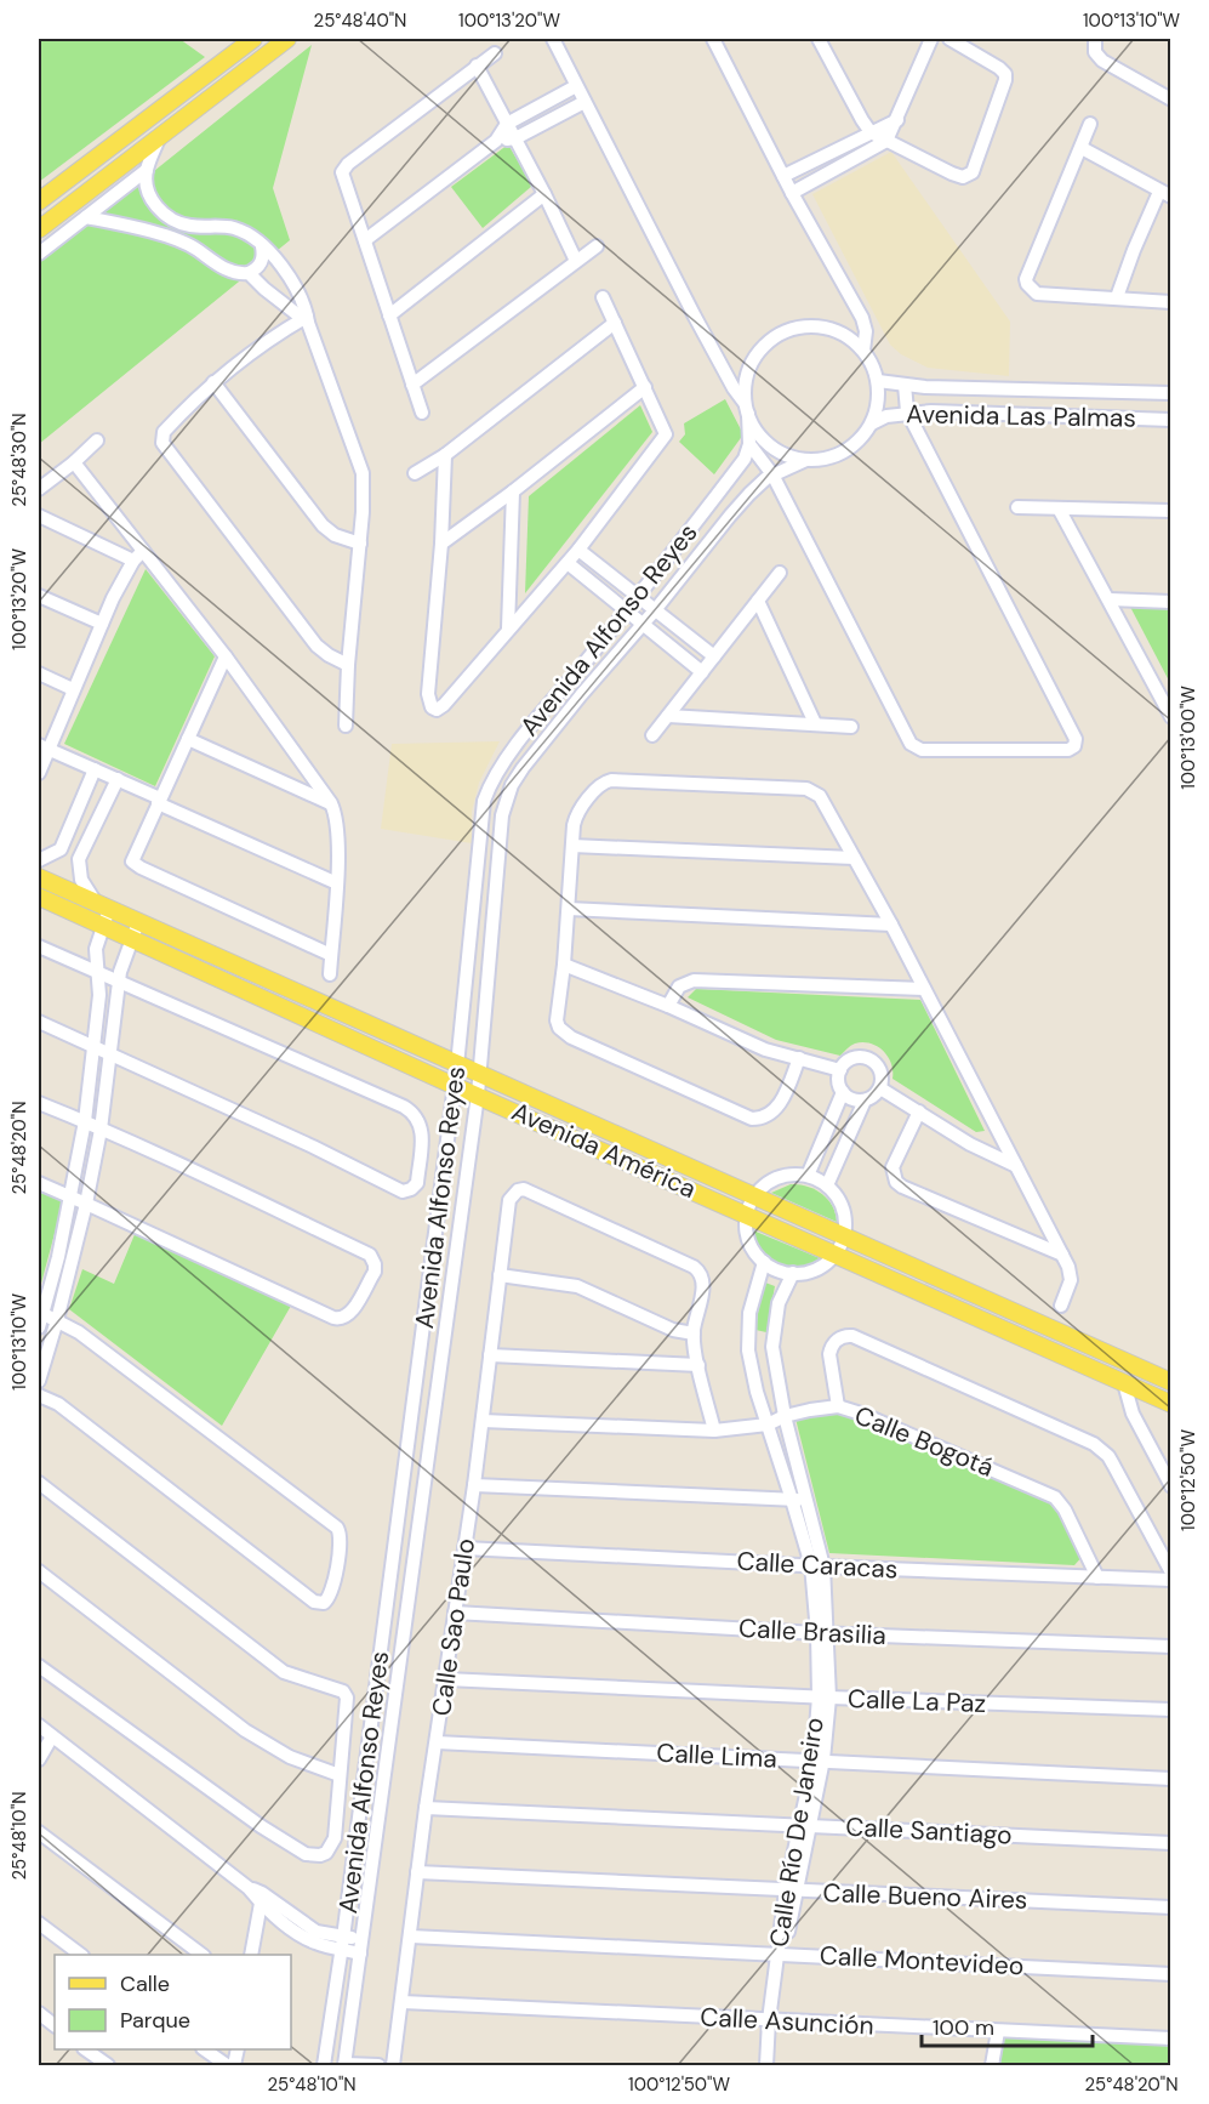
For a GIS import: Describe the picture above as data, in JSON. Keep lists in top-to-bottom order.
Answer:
{
  "streets": {
    "main road": ["Avenida América"],
    "street": [
      "Avenida Las Palmas",
      "Avenida Alfonso Reyes",
      "Calle Bogotá",
      "Calle Caracas",
      "Calle Sao Paulo",
      "Calle Brasilia",
      "Calle La Paz",
      "Calle Lima",
      "Calle Santiago",
      "Calle Río De Janeiro",
      "Calle Bueno Aires",
      "Calle Montevideo",
      "Calle Asunción"
    ]
  },
  "crossings": [
    ["Avenida Las Palmas", "Avenida Alfonso Reyes"],
    ["Avenida Alfonso Reyes", "Avenida América"],
    ["Calle Bogotá", "Calle Caracas"],
    ["Calle Bogotá", "Calle Sao Paulo"],
    ["Calle Bogotá", "Calle Río De Janeiro"],
    ["Calle Caracas", "Calle Sao Paulo"],
    ["Calle Caracas", "Calle Río De Janeiro"],
    ["Calle Sao Paulo", "Calle Brasilia"],
    ["Calle Sao Paulo", "Calle La Paz"],
    ["Calle Sao Paulo", "Calle Lima"],
    ["Calle Sao Paulo", "Calle Santiago"],
    ["Calle Sao Paulo", "Calle Bueno Aires"],
    ["Calle Sao Paulo", "Calle Montevideo"],
    ["Calle Sao Paulo", "Calle Asunción"],
    ["Calle Brasilia", "Calle Río De Janeiro"],
    ["Calle La Paz", "Calle Río De Janeiro"],
    ["Calle Lima", "Calle Río De Janeiro"],
    ["Calle Santiago", "Calle Río De Janeiro"],
    ["Calle Río De Janeiro", "Calle Bueno Aires"],
    ["Calle Río De Janeiro", "Calle Montevideo"],
    ["Calle Río De Janeiro", "Calle Asunción"]
  ],
  "legend": ["Calle", "Parque"],
  "scale_bar": "100 m",
  "coordinates": [
    "25°48'40\"N",
    "100°13'20\"W",
    "100°13'10\"W",
    "25°48'30\"N",
    "100°13'00\"W",
    "25°48'20\"N",
    "100°12'50\"W",
    "25°48'10\"N"
  ]
}
